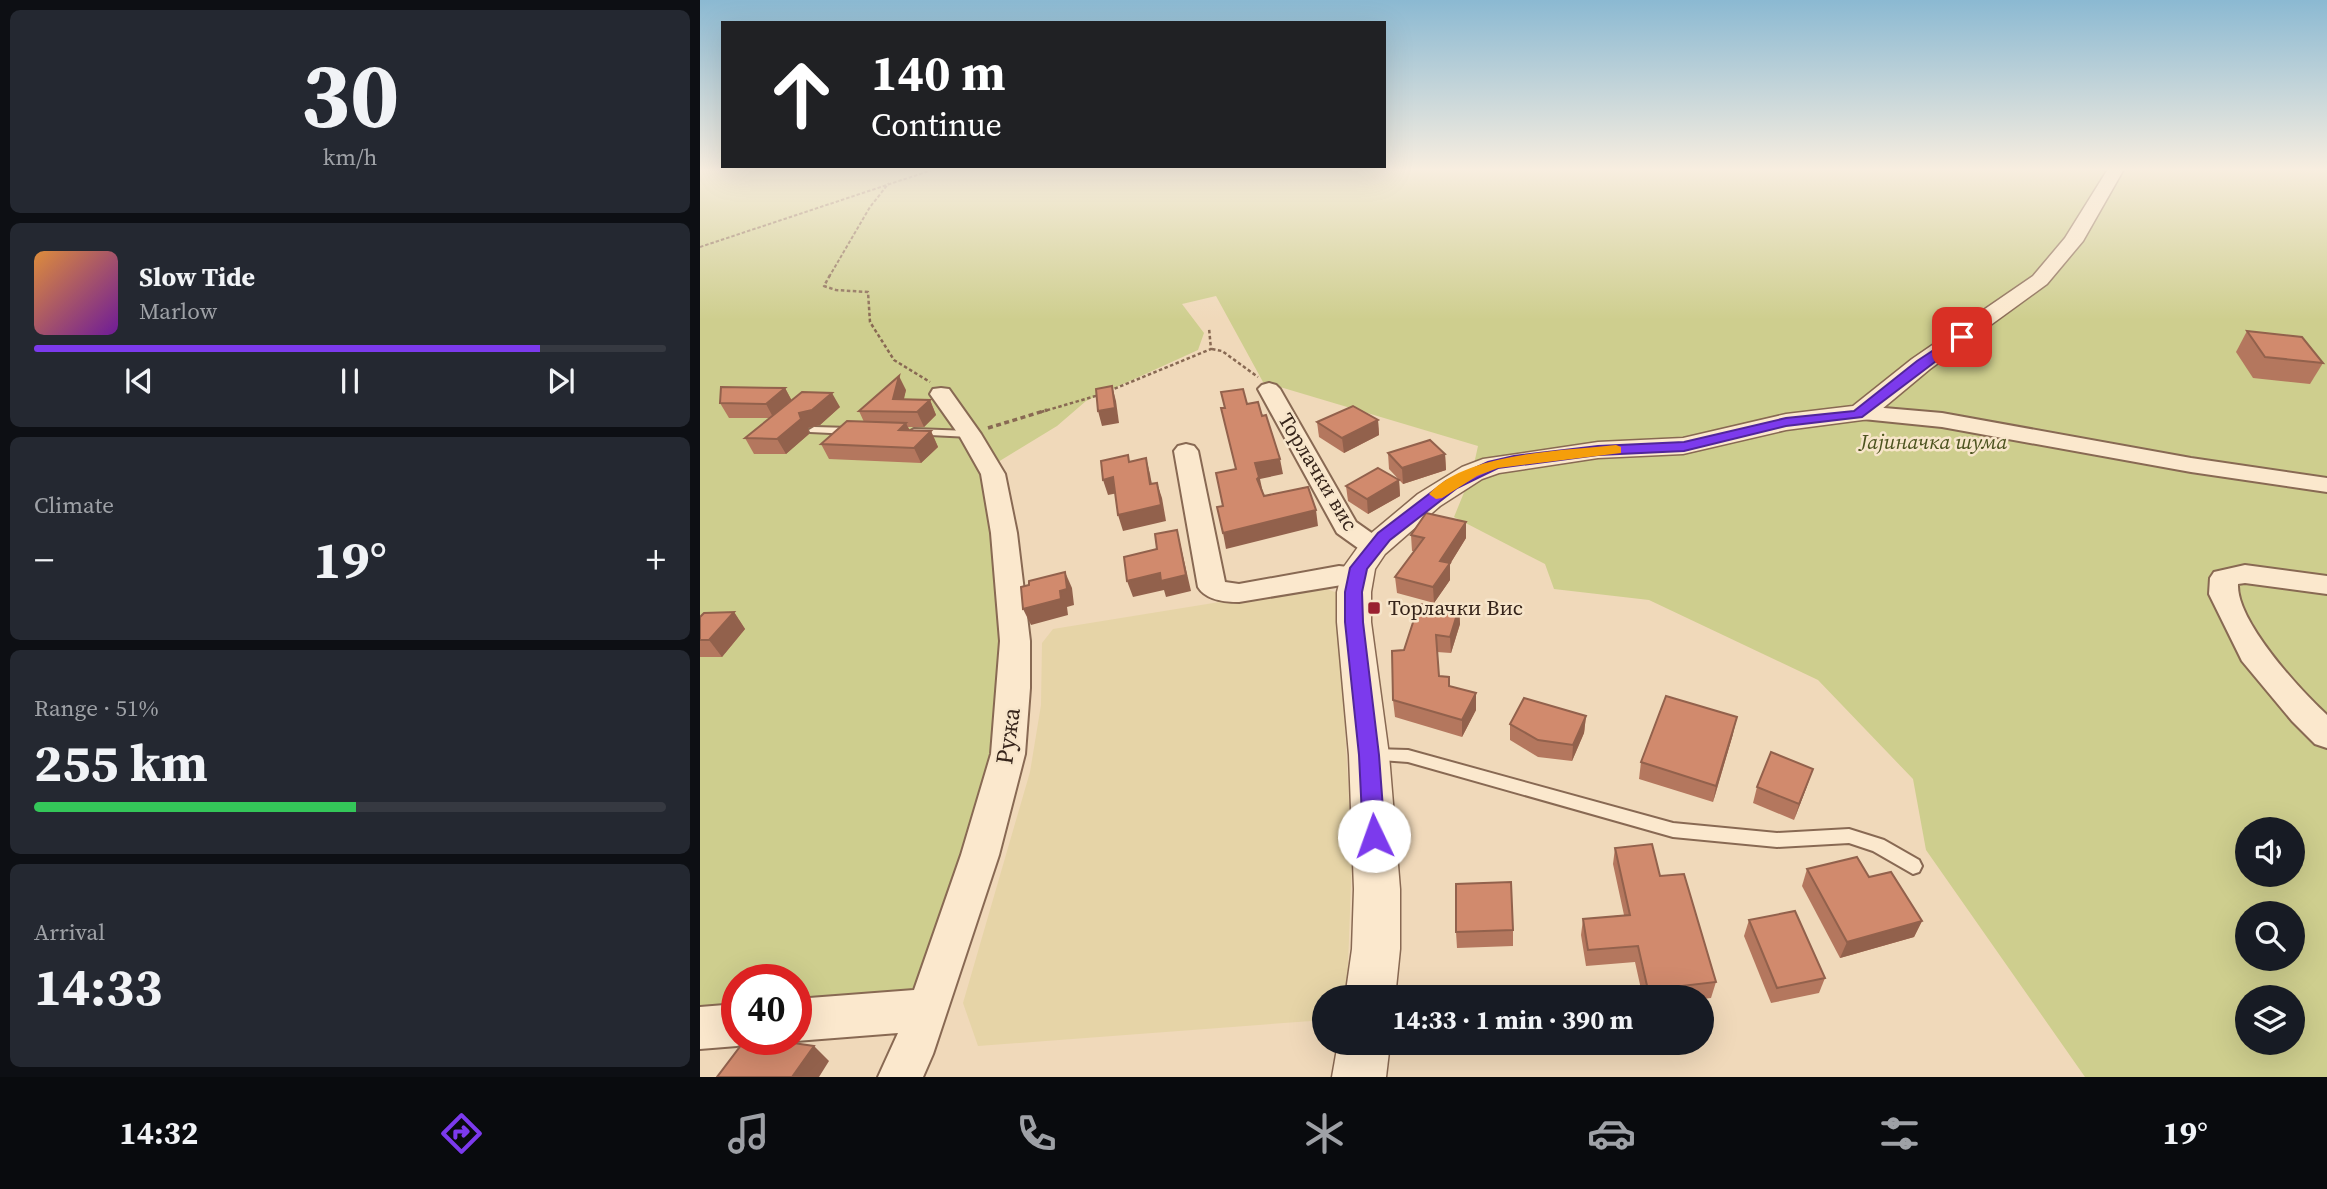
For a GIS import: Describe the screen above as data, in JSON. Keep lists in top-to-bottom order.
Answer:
{
  "streets": {
    "street": ["Торлачки вис", "Ружа"]
  },
  "parks": ["Јајиначка шума"],
  "places": {
    "transit": ["Торлачки Вис"]
  },
  "page": {
    "tile": [
      ["30", "km/h"],
      "Climate",
      ["Range · 51%", "255 km"],
      ["Arrival", "14:33"]
    ],
    "turn": ["140 m", "Continue"],
    "song": ["Slow Tide", "Marlow"],
    "heat": ["−", "19°", "+"],
    "limit": "40",
    "trip": "14:33 · 1 min · 390 m",
    "tabs": ["14:32", "19°"]
  }
}
